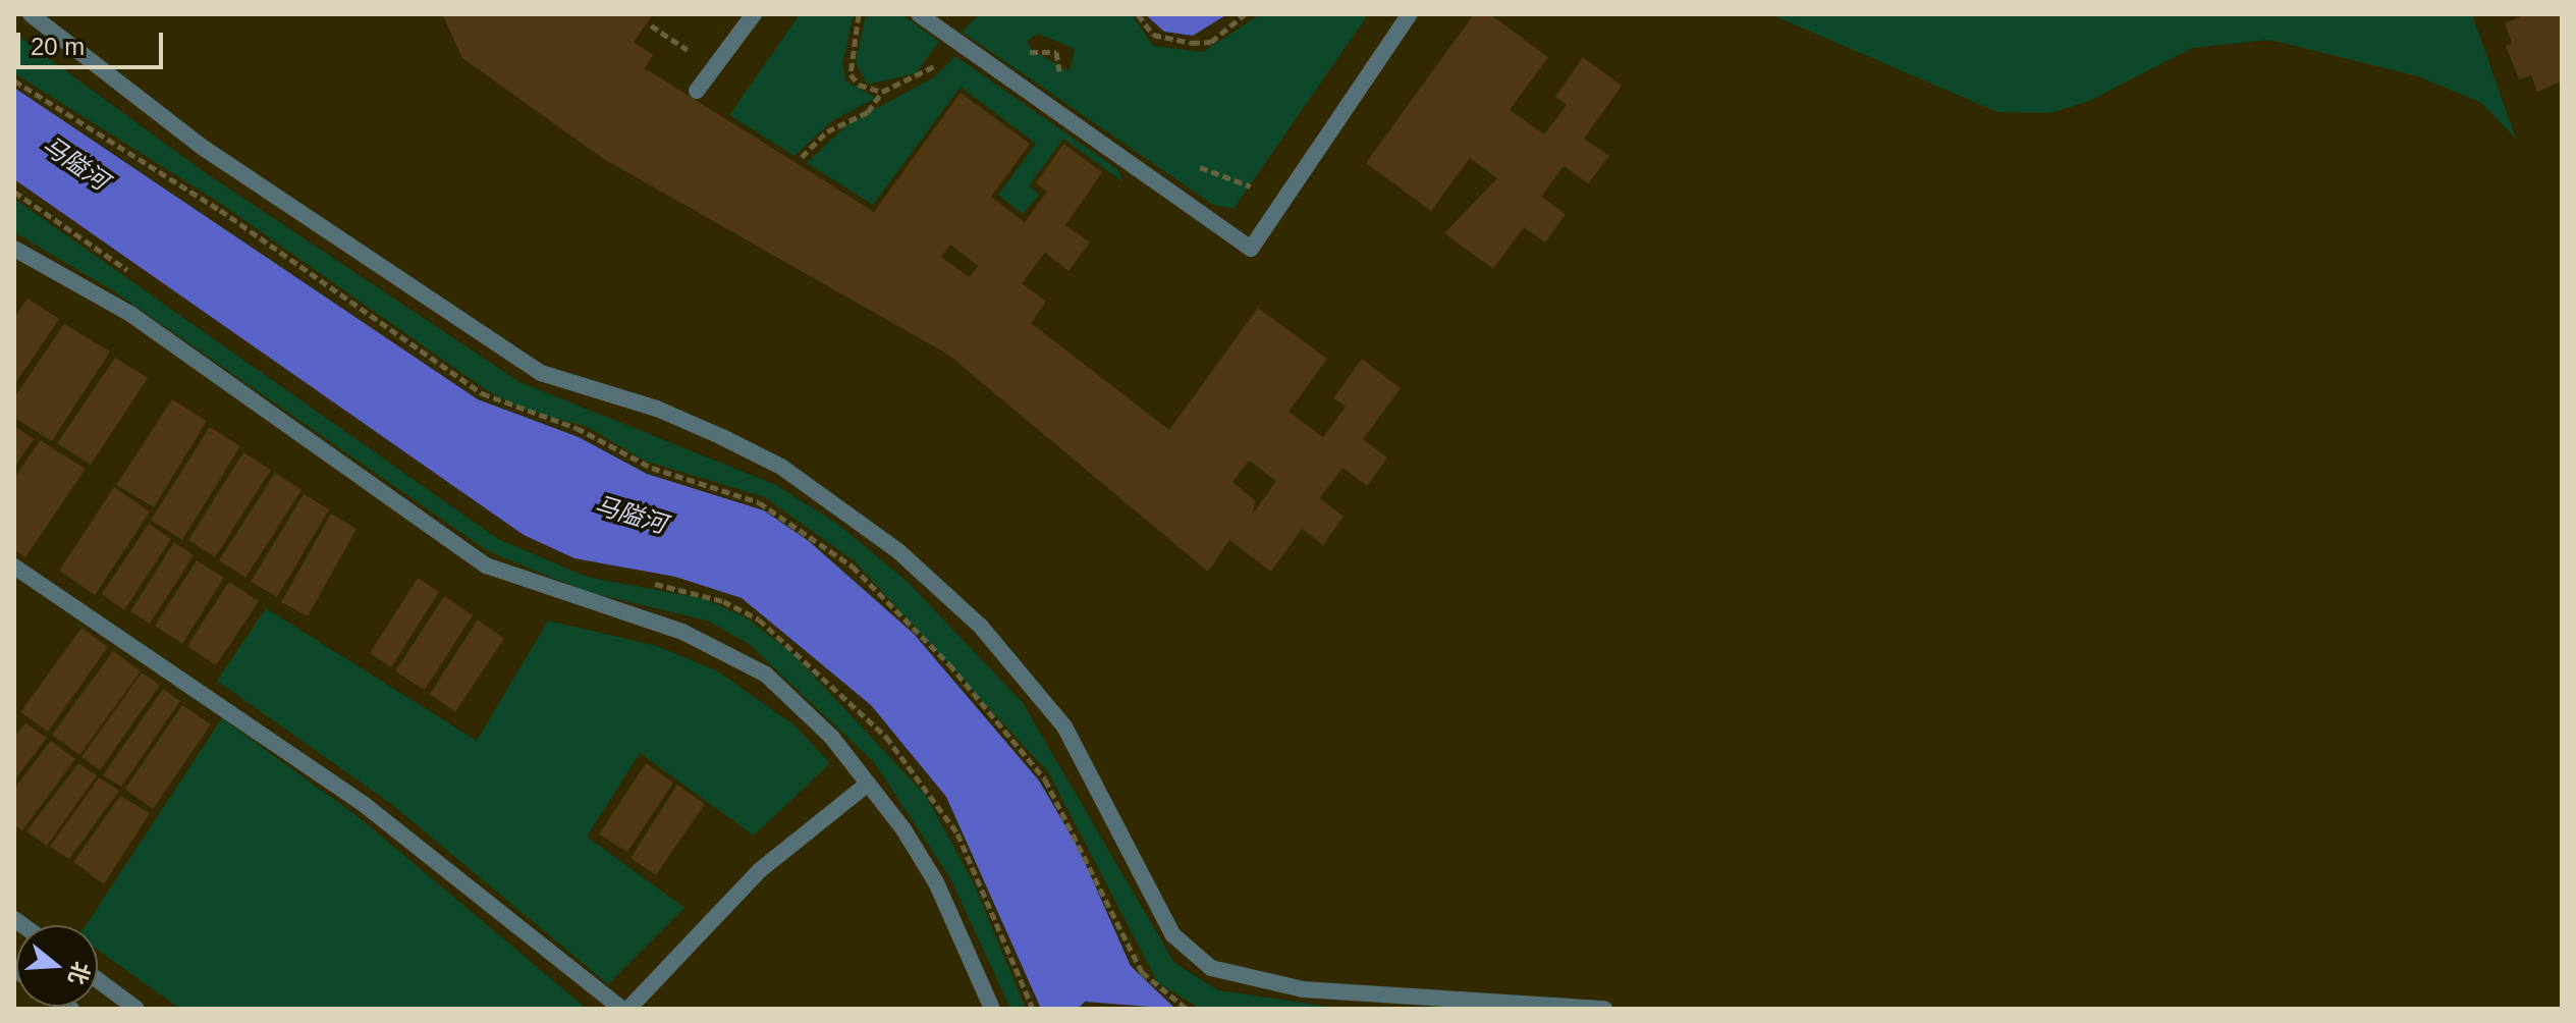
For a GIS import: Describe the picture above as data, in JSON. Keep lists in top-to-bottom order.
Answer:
{
  "water": ["马隘河"],
  "scale_bar": "20 m",
  "north": "right"
}
